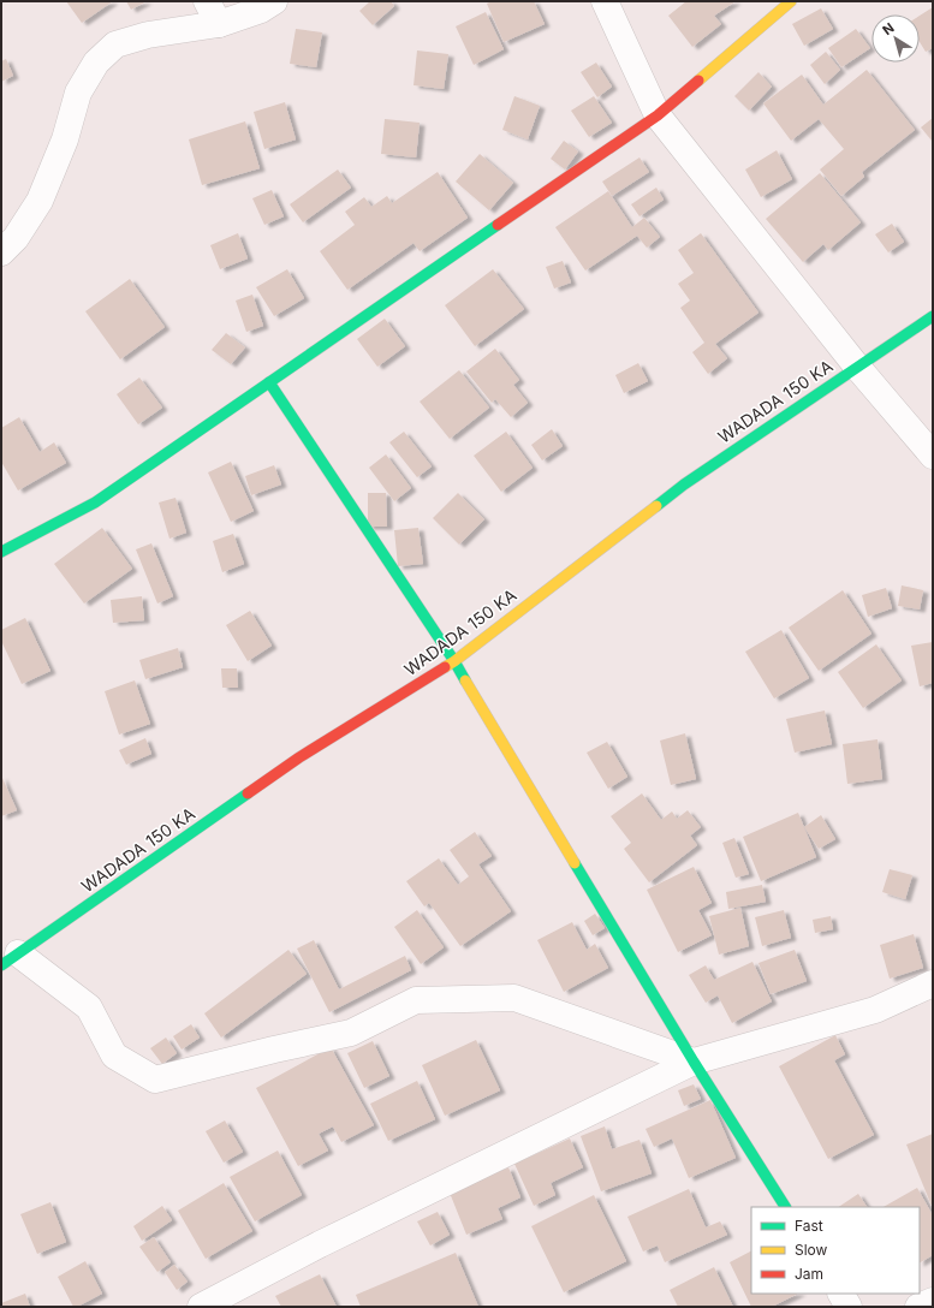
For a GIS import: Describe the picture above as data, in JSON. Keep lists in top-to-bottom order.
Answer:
{
  "streets": {
    "street": ["WADADA 150 KA"]
  },
  "legend": ["Fast", "Slow", "Jam"],
  "north": "top left"
}
